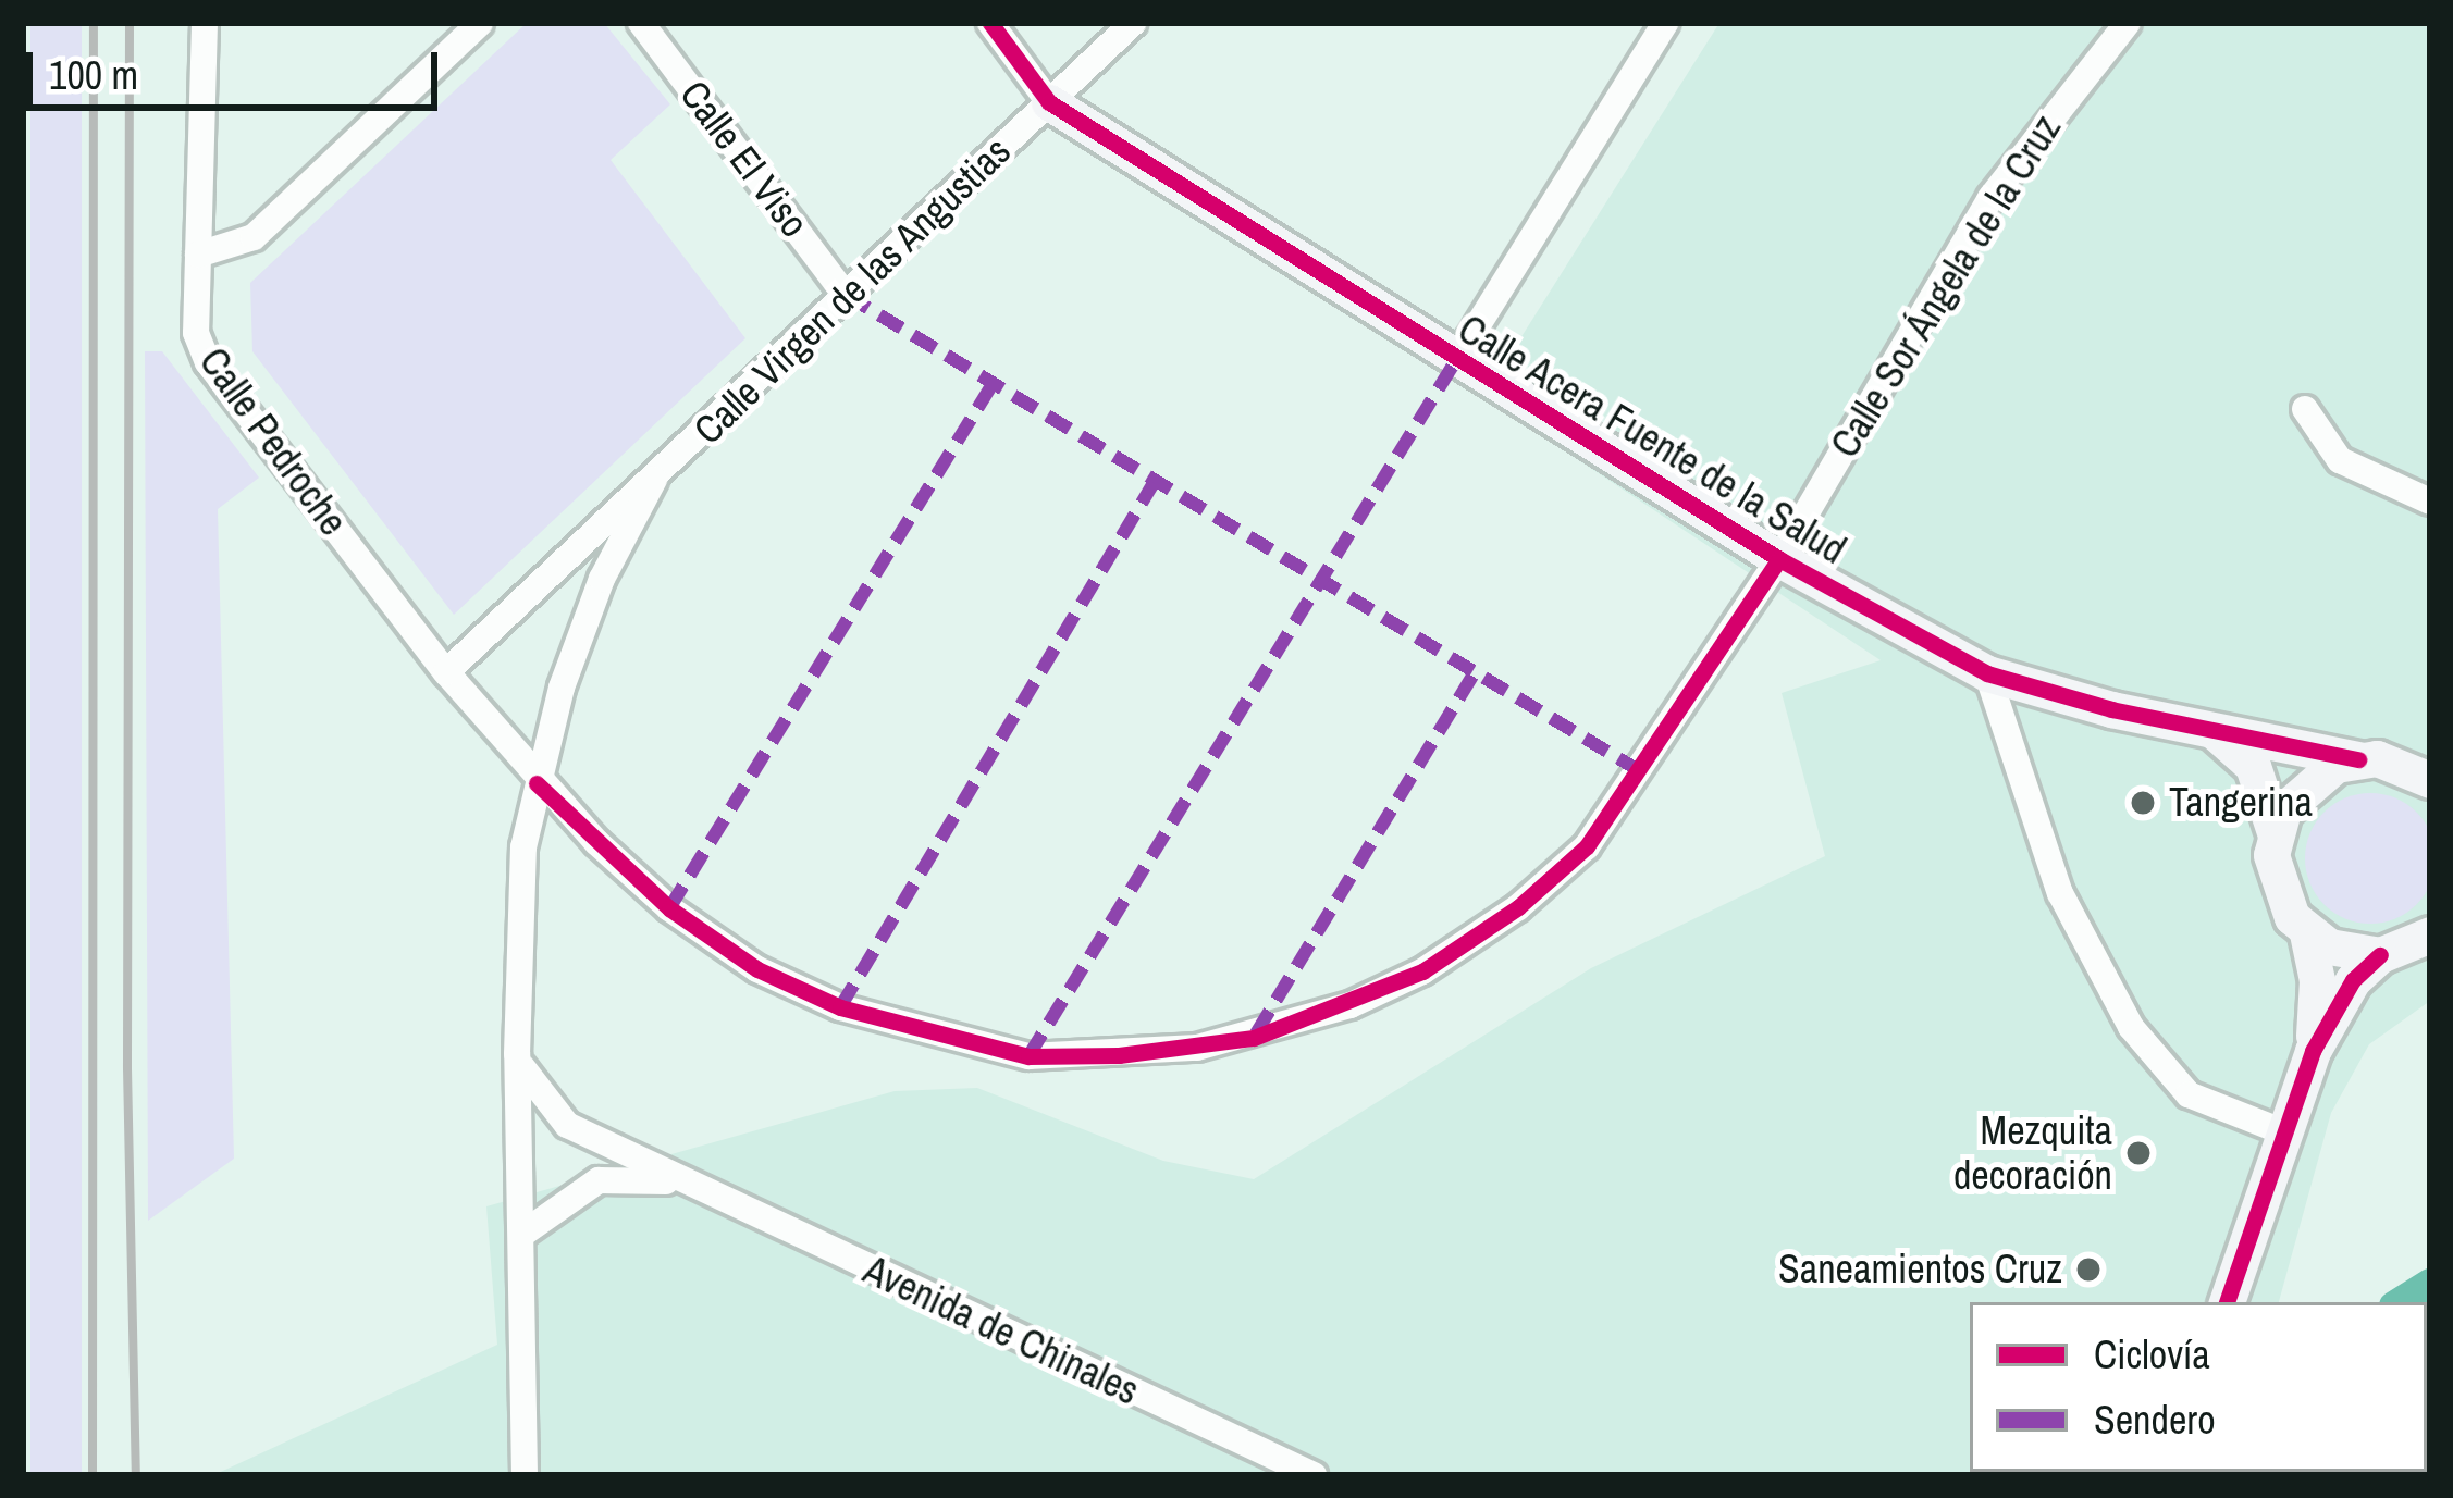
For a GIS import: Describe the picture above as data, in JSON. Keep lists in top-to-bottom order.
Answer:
{
  "streets": {
    "main road": ["Calle Acera Fuente de la Salud"],
    "street": [
      "Calle El Viso",
      "Calle Sor Ángela de la Cruz",
      "Calle Virgen de las Angustias",
      "Calle Pedroche",
      "Avenida de Chinales"
    ]
  },
  "crossings": [
    ["Calle El Viso", "Calle Virgen de las Angustias"],
    ["Calle Sor Ángela de la Cruz", "Calle Virgen de las Angustias"],
    ["Calle Sor Ángela de la Cruz", "Calle Acera Fuente de la Salud"],
    ["Calle Sor Ángela de la Cruz", "Calle Pedroche"],
    ["Calle Virgen de las Angustias", "Calle Acera Fuente de la Salud"],
    ["Calle Virgen de las Angustias", "Calle Pedroche"],
    ["Calle Virgen de las Angustias", "Avenida de Chinales"]
  ],
  "places": ["Tangerina", "Mezquita decoración", "Saneamientos Cruz"],
  "legend": ["Ciclovía", "Sendero"],
  "scale_bar": "100 m"
}
